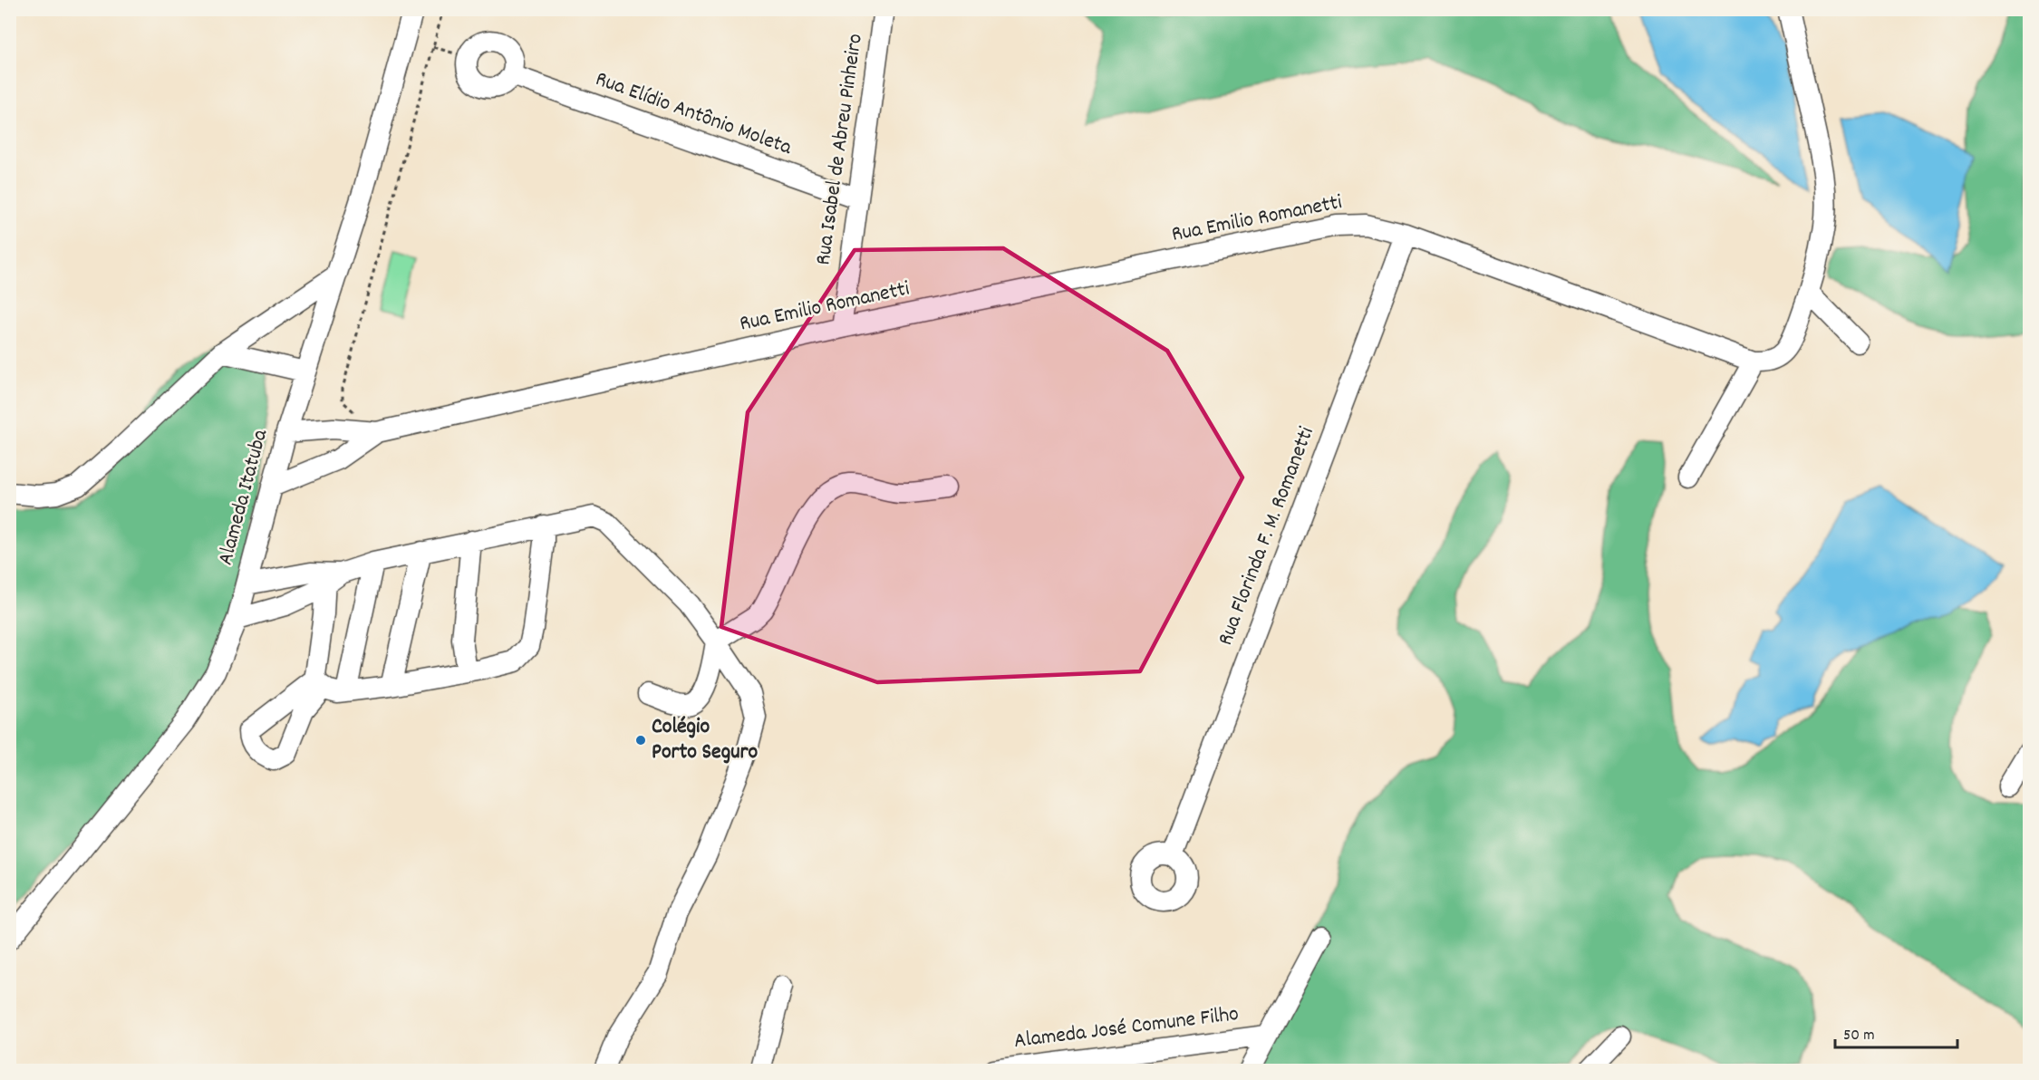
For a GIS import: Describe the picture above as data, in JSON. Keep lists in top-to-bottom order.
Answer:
{
  "streets": {
    "street": [
      "Rua Elídio Antônio Moleta",
      "Rua Isabel de Abreu Pinheiro",
      "Rua Emilio Romanetti",
      "Alameda Itatuba",
      "Rua Florinda F. M. Romanetti",
      "Alameda José Comune Filho"
    ]
  },
  "crossings": [
    ["Rua Elídio Antônio Moleta", "Rua Isabel de Abreu Pinheiro"],
    ["Rua Isabel de Abreu Pinheiro", "Rua Emilio Romanetti"],
    ["Rua Emilio Romanetti", "Alameda Itatuba"],
    ["Rua Emilio Romanetti", "Rua Florinda F. M. Romanetti"]
  ],
  "places": ["Colégio Porto Seguro"],
  "scale_bar": "50 m"
}
